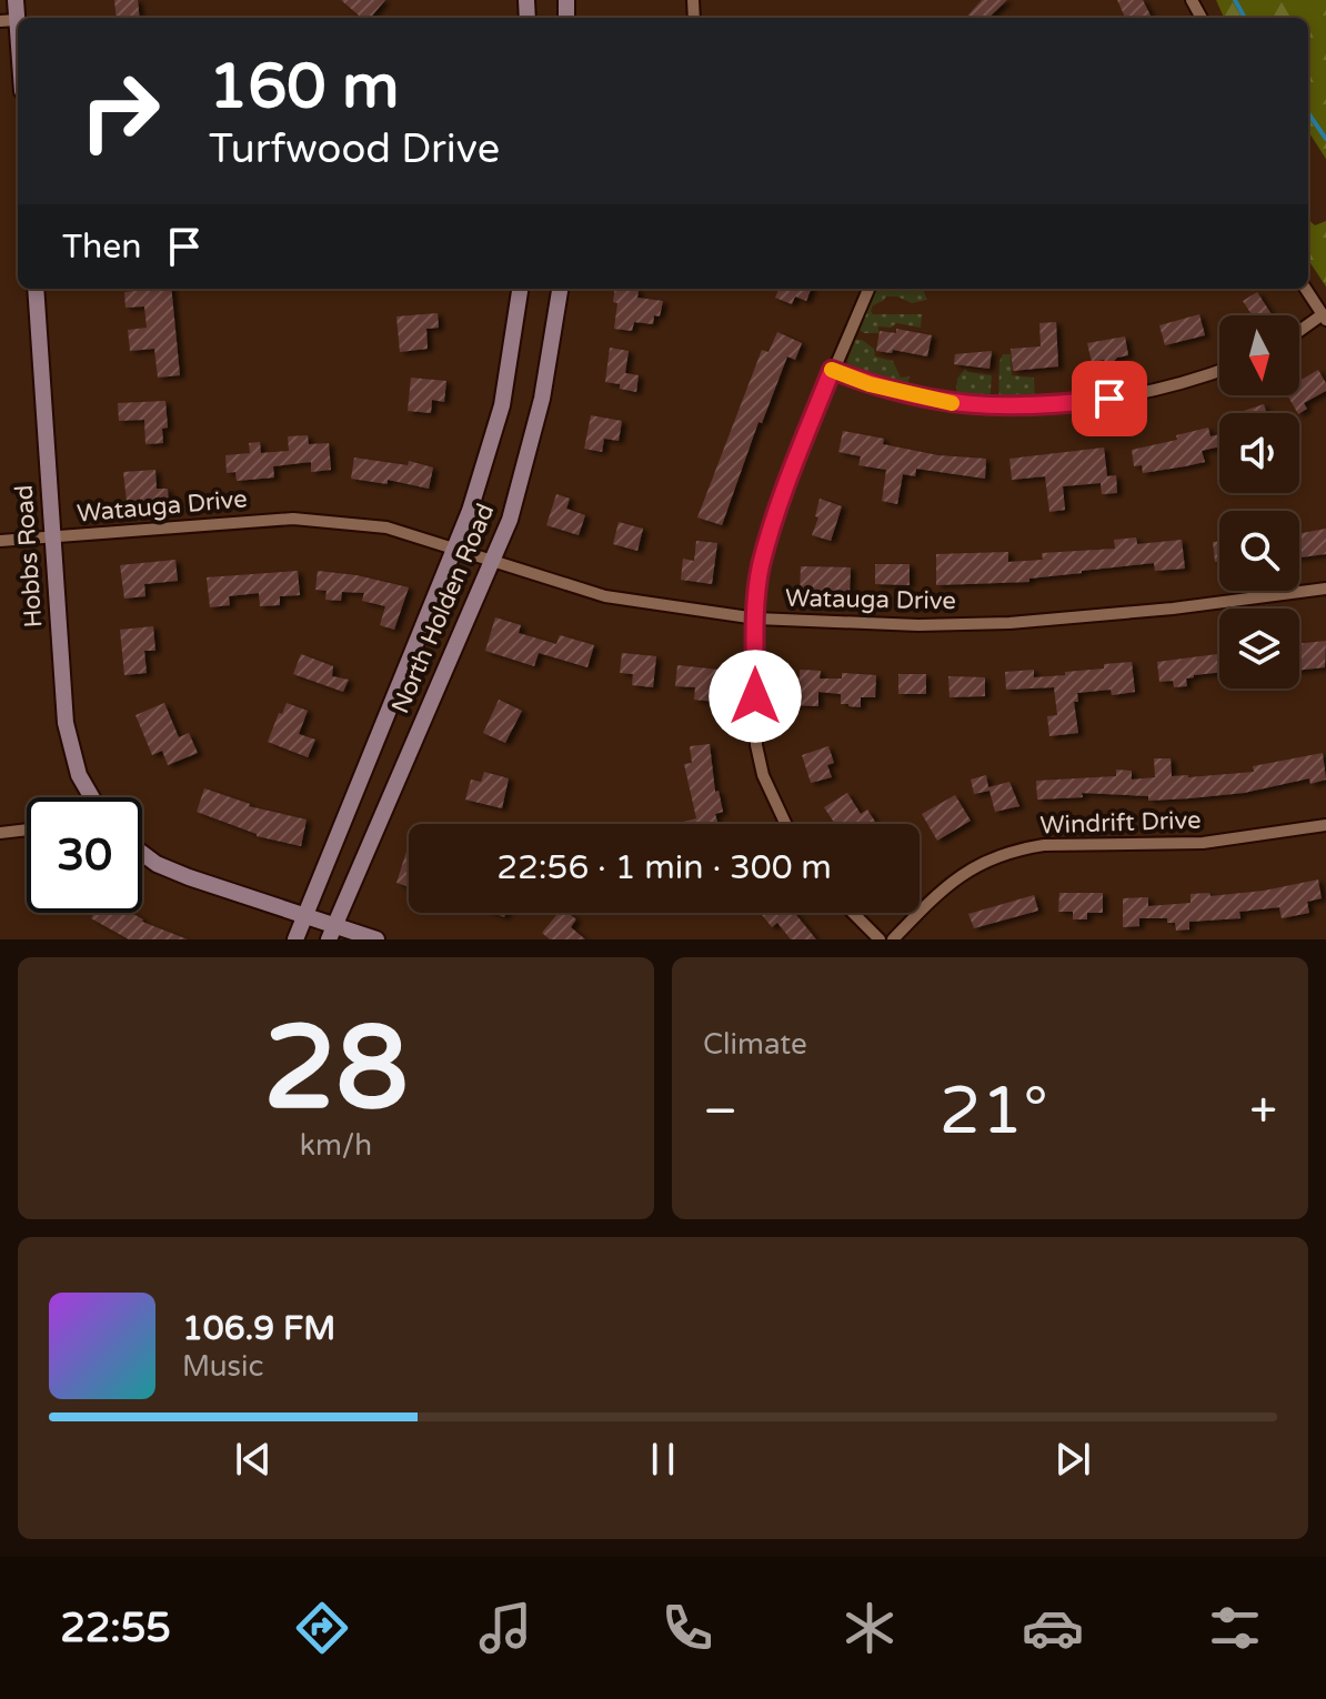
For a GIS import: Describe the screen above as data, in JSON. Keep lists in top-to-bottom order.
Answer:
{
  "streets": {
    "main road": ["Hobbs Road", "North Holden Road"],
    "street": ["Watauga Drive", "Windrift Drive"]
  },
  "crossings": [
    ["Watauga Drive", "Hobbs Road"],
    ["Watauga Drive", "North Holden Road"]
  ],
  "north": "bottom",
  "page": {
    "turn": ["160 m", "Turfwood Drive"],
    "then": "Then",
    "limit": "30",
    "trip": "22:56 · 1 min · 300 m",
    "tile": [
      ["28", "km/h"],
      "Climate"
    ],
    "heat": ["−", "21°", "+"],
    "song": ["106.9 FM", "Music"],
    "tabs": "22:55"
  }
}
